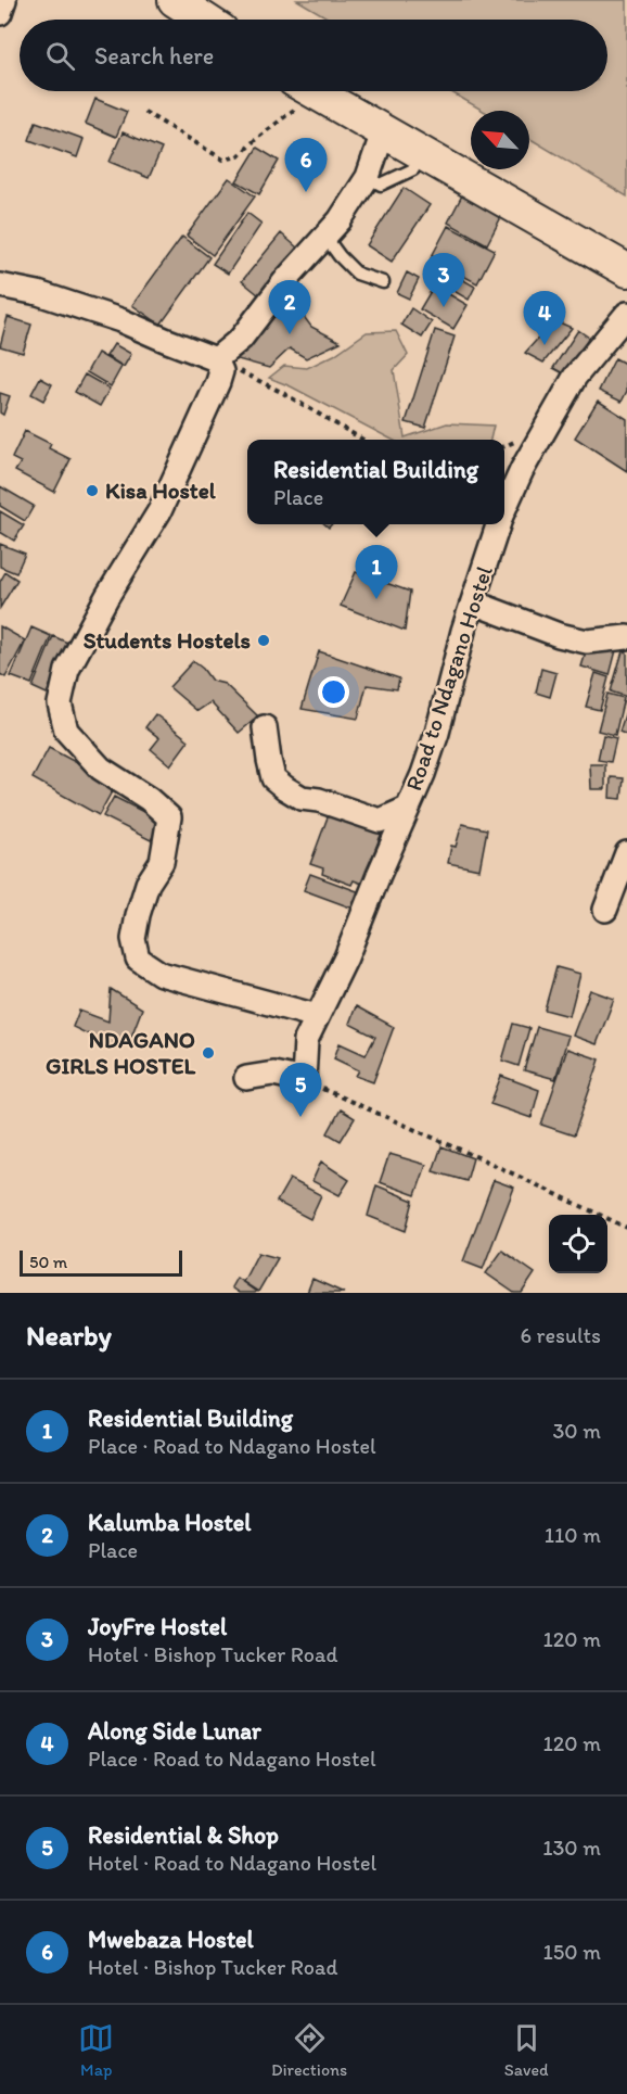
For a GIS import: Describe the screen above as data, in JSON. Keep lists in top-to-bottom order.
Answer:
{
  "streets": {
    "street": ["Road to Ndagano Hostel"]
  },
  "places": ["Kisa Hostel", "Students Hostels", "NDAGANO GIRLS HOSTEL"],
  "scale_bar": "50 m",
  "north": "top left",
  "page": {
    "search": "Search here",
    "pins": [
      "6",
      "3",
      "2",
      "4",
      "1",
      "5"
    ],
    "popup": ["Residential Building", "Place"],
    "scale": "50 m",
    "heading": ["Nearby", "6 results"],
    "list": [
      {
        "mark": "1",
        "name": "Residential Building",
        "note": "Place · Road to Ndagano Hostel",
        "value": "30 m"
      },
      {
        "mark": "2",
        "name": "Kalumba Hostel",
        "note": "Place",
        "value": "110 m"
      },
      {
        "mark": "3",
        "name": "JoyFre Hostel",
        "note": "Hotel · Bishop Tucker Road",
        "value": "120 m"
      },
      {
        "mark": "4",
        "name": "Along Side Lunar",
        "note": "Place · Road to Ndagano Hostel",
        "value": "120 m"
      },
      {
        "mark": "5",
        "name": "Residential & Shop",
        "note": "Hotel · Road to Ndagano Hostel",
        "value": "130 m"
      },
      {
        "mark": "6",
        "name": "Mwebaza Hostel",
        "note": "Hotel · Bishop Tucker Road",
        "value": "150 m"
      }
    ],
    "nav": ["Map", "Directions", "Saved"]
  }
}
